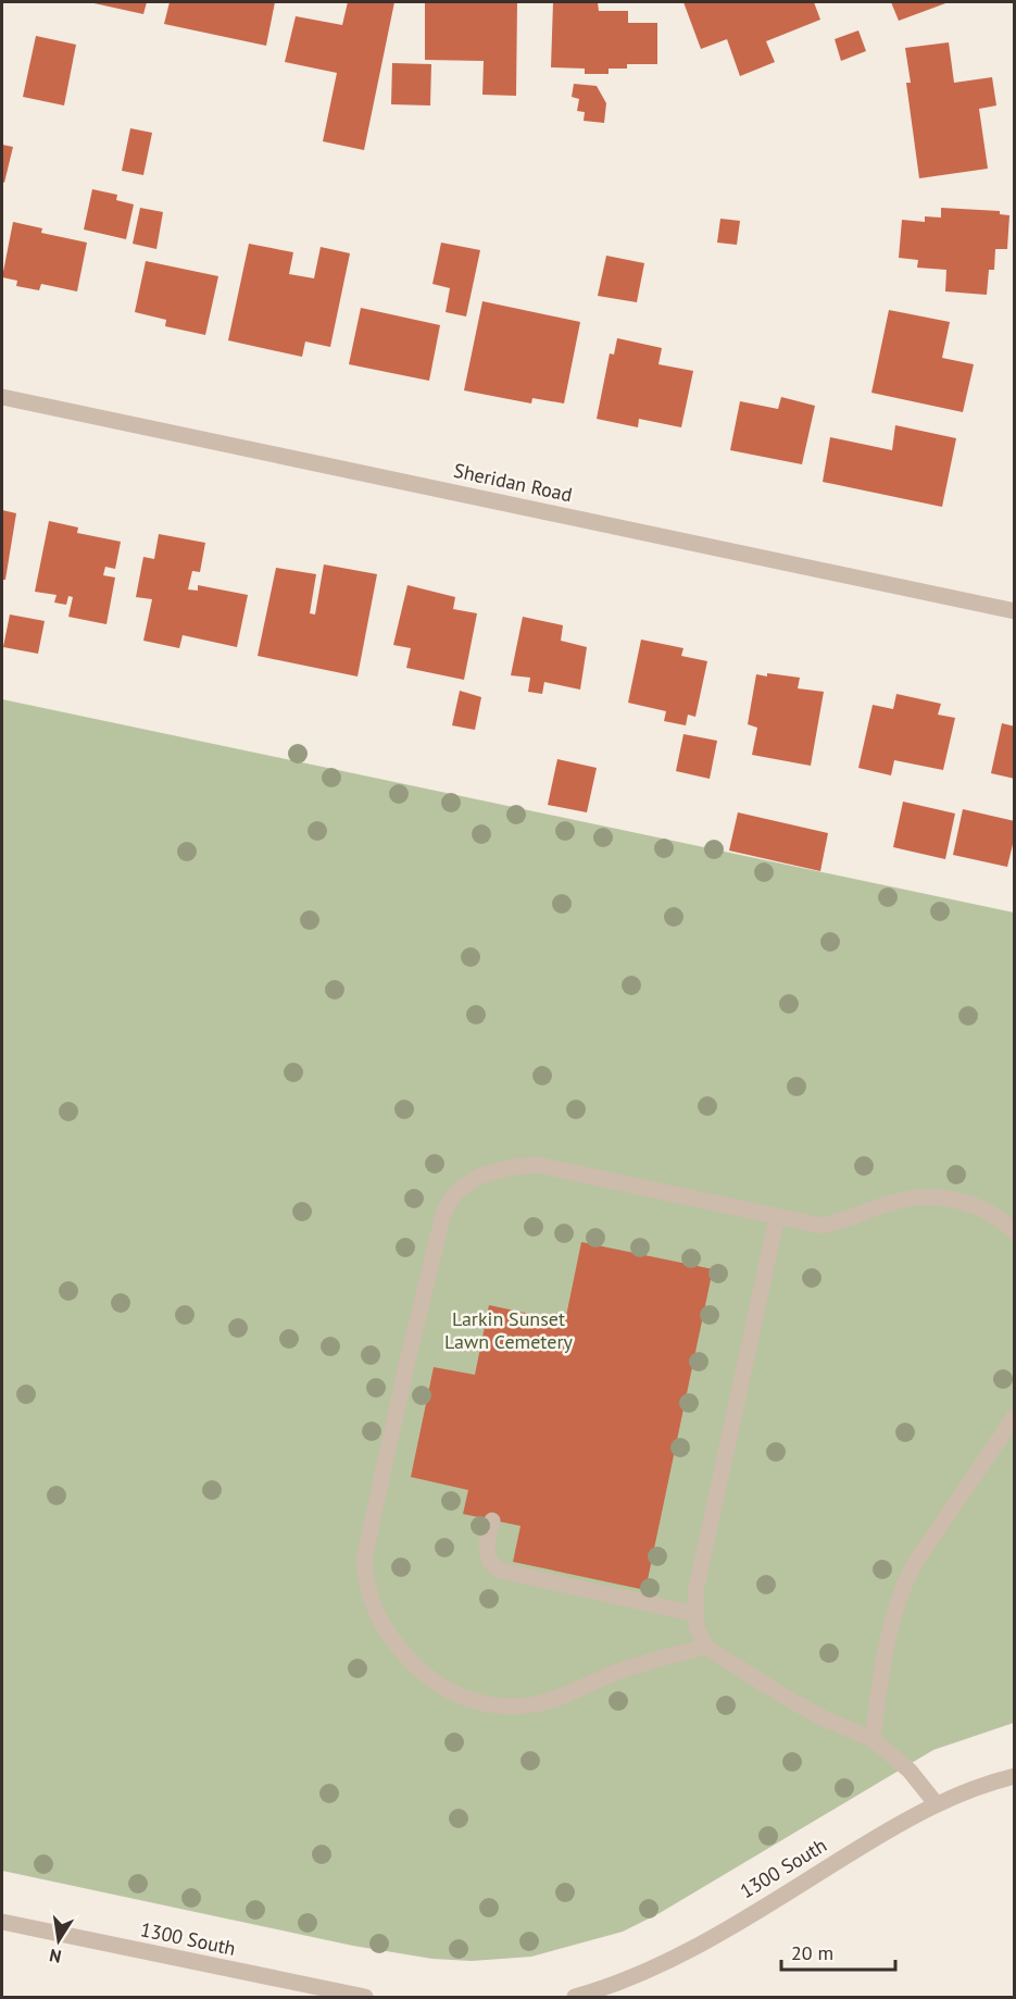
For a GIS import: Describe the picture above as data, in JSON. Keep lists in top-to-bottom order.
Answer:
{
  "streets": {
    "street": ["Sheridan Road", "1300 South"]
  },
  "parks": ["Larkin Sunset Lawn Cemetery"],
  "scale_bar": "20 m",
  "north": "bottom"
}
